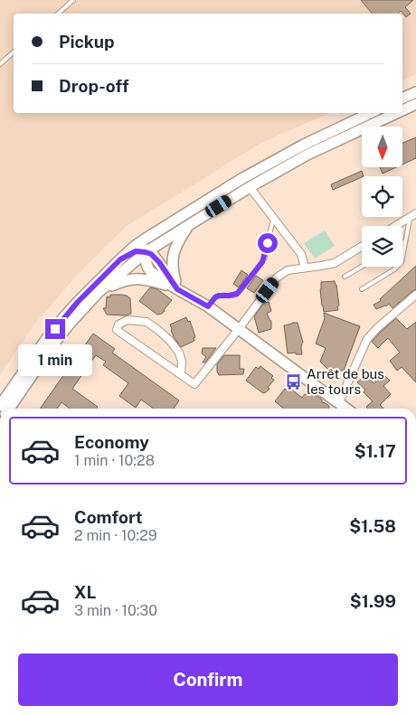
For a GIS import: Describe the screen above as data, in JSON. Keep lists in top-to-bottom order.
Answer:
{
  "places": {
    "bus stop": ["Arrêt de bus les tours"]
  },
  "north": "bottom",
  "page": {
    "banner": ["Pickup", "Drop-off"],
    "bubble": "1 min",
    "list": [
      {
        "name": "Economy",
        "note": "1 min · 10:28",
        "value": "$1.17"
      },
      {
        "name": "Comfort",
        "note": "2 min · 10:29",
        "value": "$1.58"
      },
      {
        "name": "XL",
        "note": "3 min · 10:30",
        "value": "$1.99"
      }
    ],
    "buttons": "Confirm"
  }
}
